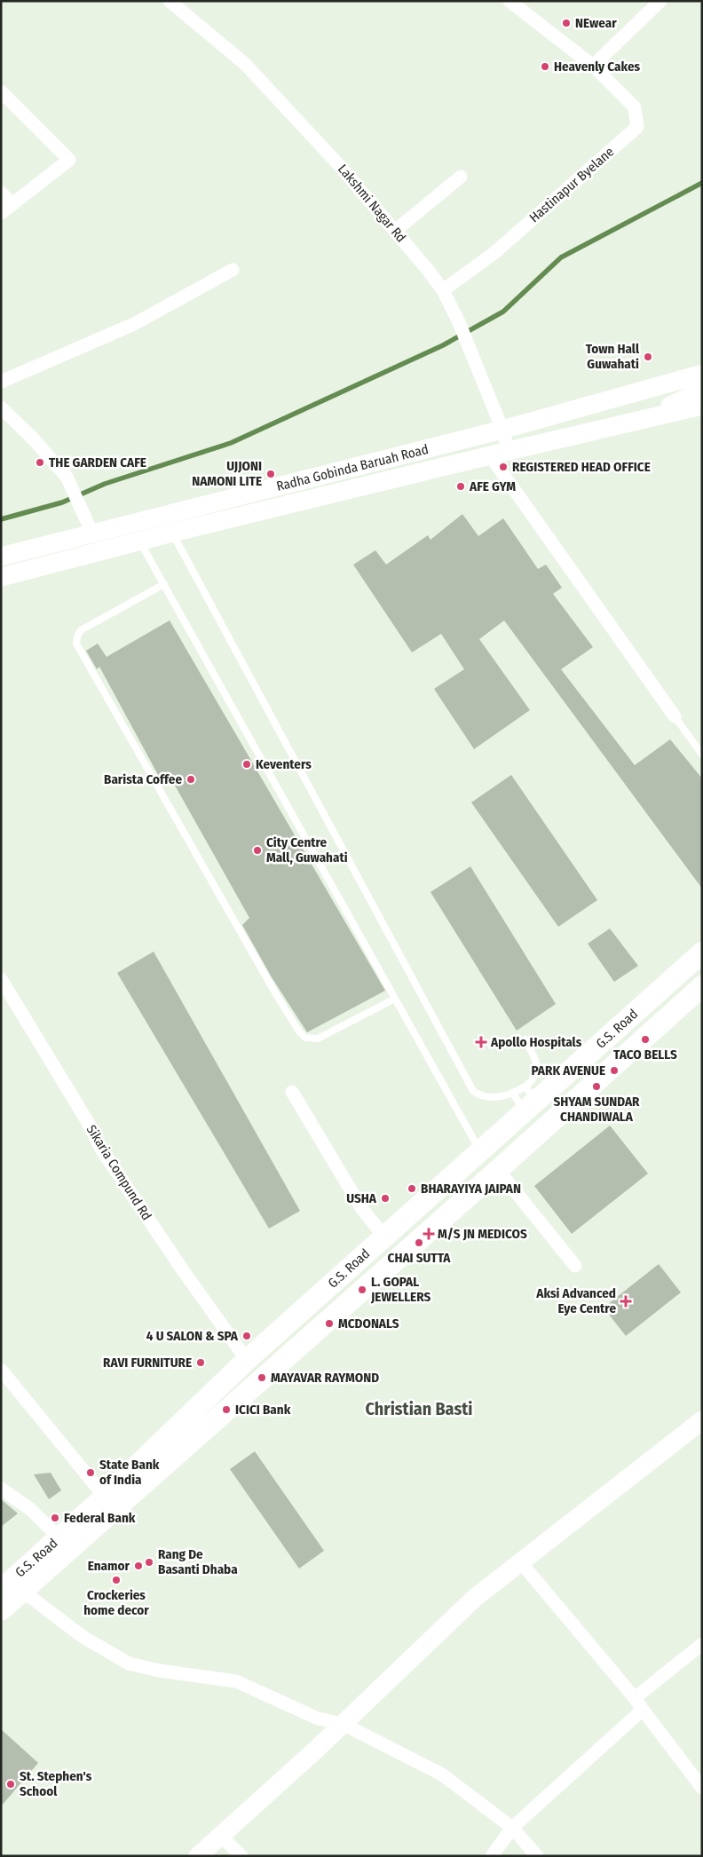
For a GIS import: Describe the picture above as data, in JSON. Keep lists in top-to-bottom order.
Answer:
{
  "streets": {
    "main road": ["Radha Gobinda Baruah Road", "G.S. Road"],
    "street": ["Hastinapur Byelane", "Lakshmi Nagar Rd", "Sikaria Compund Rd"]
  },
  "crossings": [
    ["Hastinapur Byelane", "Lakshmi Nagar Rd"],
    ["Lakshmi Nagar Rd", "Radha Gobinda Baruah Road"],
    ["G.S. Road", "Sikaria Compund Rd"]
  ],
  "districts": ["Christian Basti"],
  "places": {
    "other": [
      "NEwear",
      "Heavenly Cakes",
      "Town Hall Guwahati",
      "THE GARDEN CAFE",
      "REGISTERED HEAD OFFICE",
      "UJJONI NAMONI LITE",
      "AFE GYM",
      "Keventers",
      "Barista Coffee",
      "City Centre Mall, Guwahati",
      "TACO BELLS",
      "PARK AVENUE",
      "SHYAM SUNDAR CHANDIWALA",
      "BHARAYIYA JAIPAN",
      "USHA",
      "CHAI SUTTA",
      "L. GOPAL JEWELLERS",
      "MCDONALS",
      "4 U SALON & SPA",
      "RAVI FURNITURE",
      "MAYAVAR RAYMOND",
      "ICICI Bank",
      "State Bank of India",
      "Federal Bank",
      "Rang De Basanti Dhaba",
      "Enamor",
      "Crockeries home decor",
      "St. Stephen's School"
    ],
    "health": ["Apollo Hospitals", "M/S JN MEDICOS", "Aksi Advanced Eye Centre"]
  }
}
